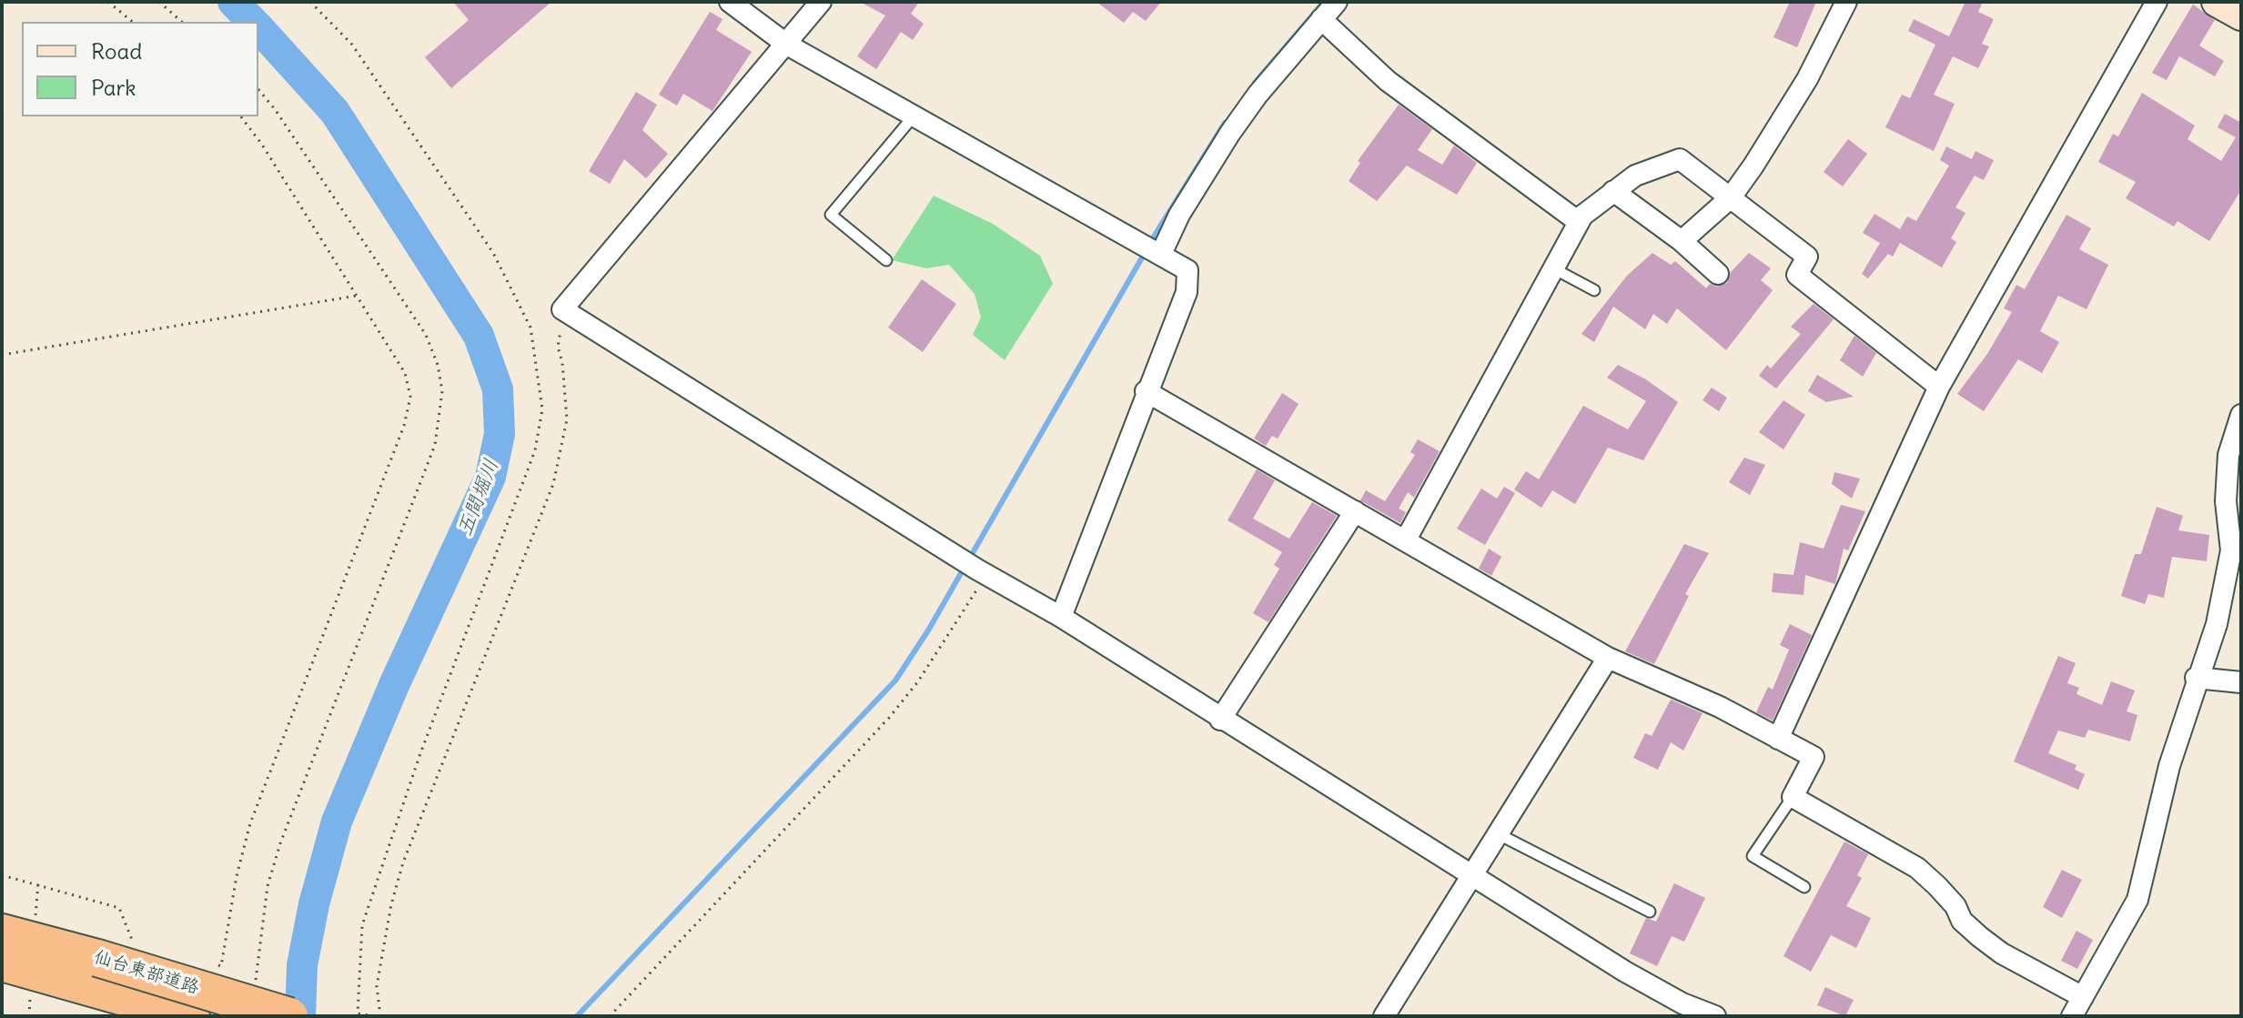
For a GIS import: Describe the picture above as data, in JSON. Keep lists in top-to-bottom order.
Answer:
{
  "streets": {
    "highway": ["仙台東部道路"]
  },
  "water": ["五間堀川"],
  "legend": ["Road", "Park"]
}
